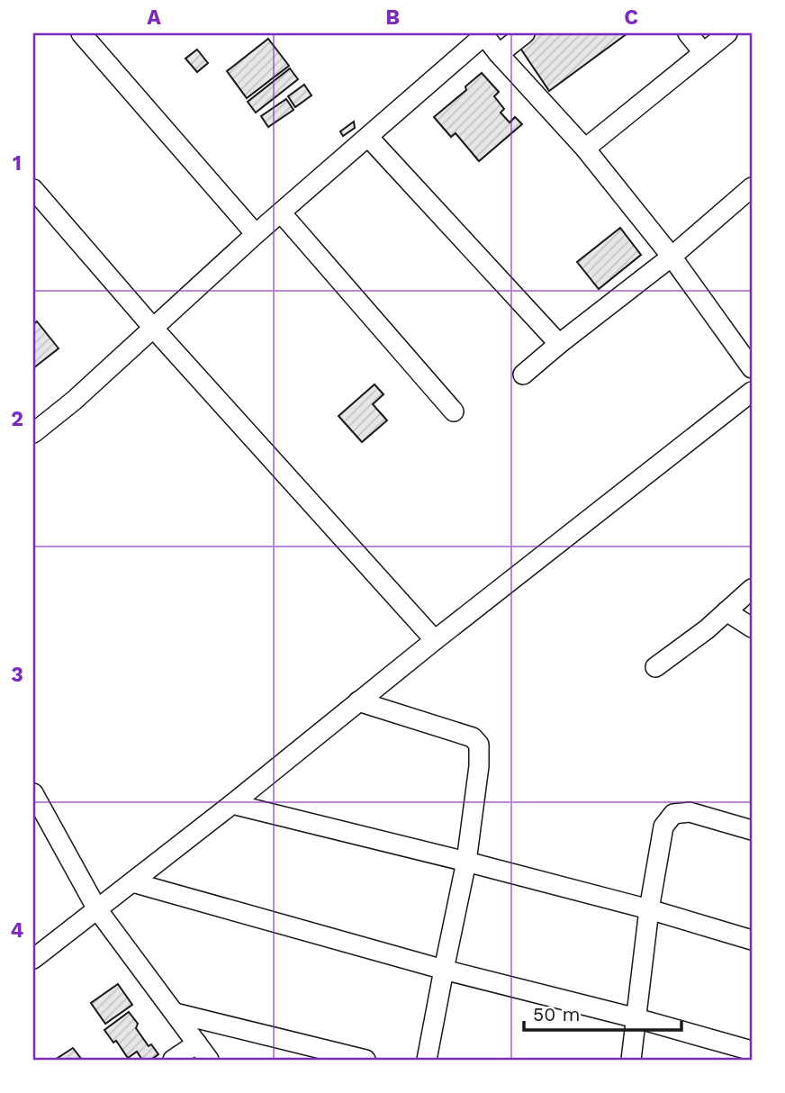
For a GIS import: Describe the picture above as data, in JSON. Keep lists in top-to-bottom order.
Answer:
{
  "scale_bar": "50 m",
  "grid": {
    "columns": ["A", "B", "C"],
    "rows": [
      "1",
      "2",
      "3",
      "4"
    ]
  }
}
